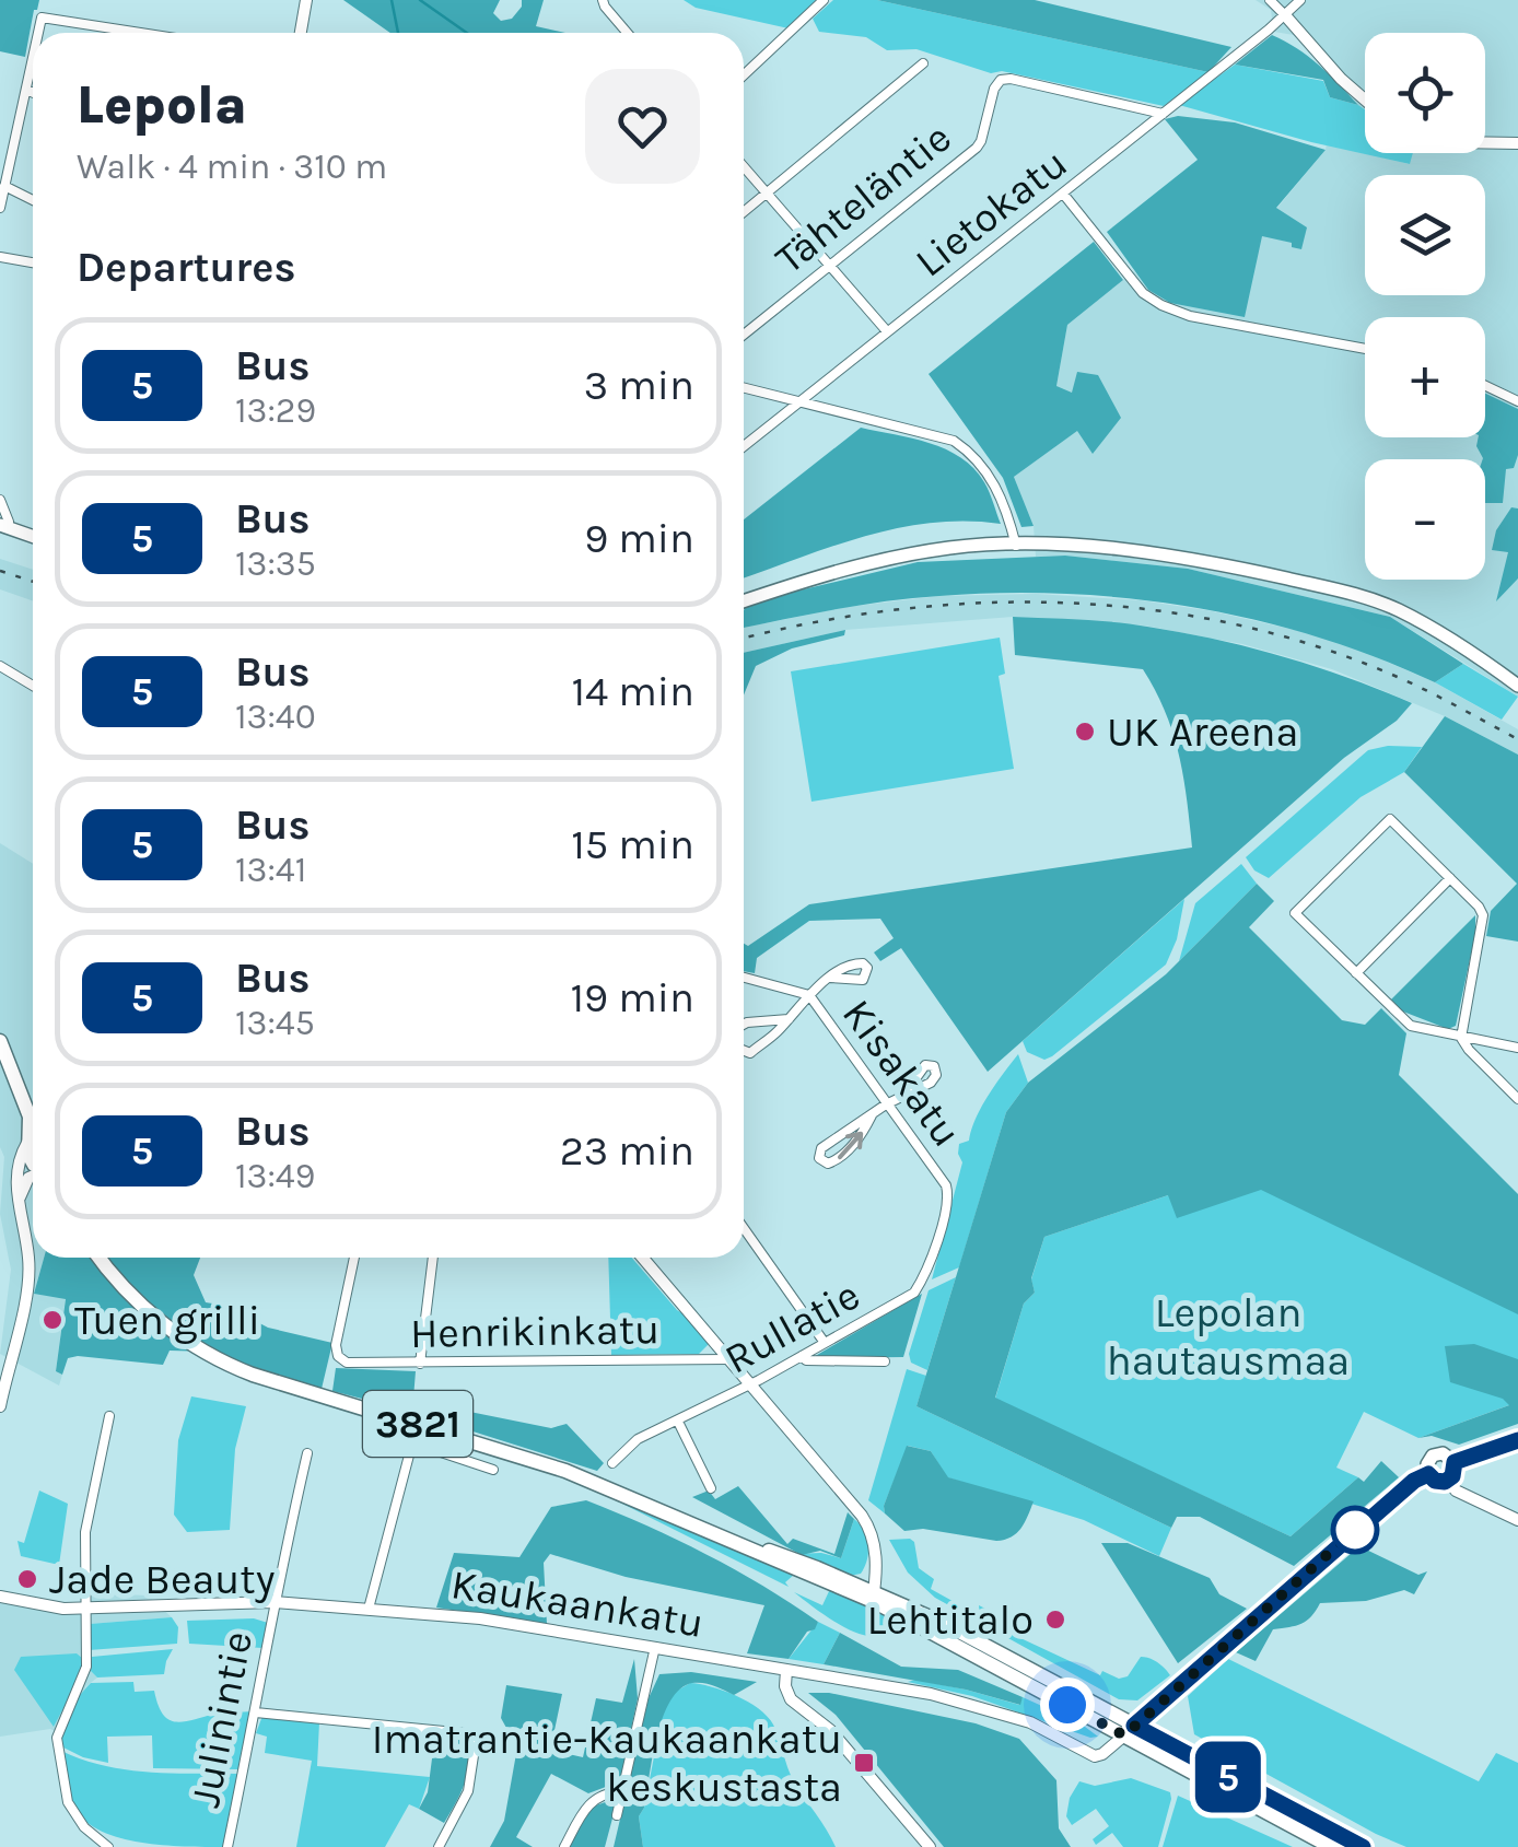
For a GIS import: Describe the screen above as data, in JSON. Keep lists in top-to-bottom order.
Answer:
{
  "streets": {
    "main road": ["3821"],
    "street": [
      "Tähteläntie",
      "Lietokatu",
      "Kisakatu",
      "Rullatie",
      "Henrikinkatu",
      "Kaukaankatu",
      "Julinintie"
    ]
  },
  "crossings": [
    ["Tähteläntie", "Lietokatu"],
    ["Kisakatu", "Rullatie"],
    ["3821", "Kaukaankatu"],
    ["Kaukaankatu", "Julinintie"]
  ],
  "parks": ["Lepolan hautausmaa"],
  "places": {
    "other": [
      "UK Areena",
      "Tuen grilli",
      "Jade Beauty",
      "Lehtitalo"
    ],
    "transit": ["Imatrantie-Kaukaankatu keskustasta"]
  },
  "lines": ["bus line 5"],
  "page": {
    "on_map": "5",
    "map_buttons": ["+", "−"],
    "heading": [
      ["Lepola", "Walk · 4 min · 310 m"],
      "Departures"
    ],
    "list": [
      {
        "mark": "5",
        "name": "Bus",
        "note": "13:29",
        "value": "3 min"
      },
      {
        "mark": "5",
        "name": "Bus",
        "note": "13:35",
        "value": "9 min"
      },
      {
        "mark": "5",
        "name": "Bus",
        "note": "13:40",
        "value": "14 min"
      },
      {
        "mark": "5",
        "name": "Bus",
        "note": "13:41",
        "value": "15 min"
      },
      {
        "mark": "5",
        "name": "Bus",
        "note": "13:45",
        "value": "19 min"
      },
      {
        "mark": "5",
        "name": "Bus",
        "note": "13:49",
        "value": "23 min"
      }
    ]
  }
}
